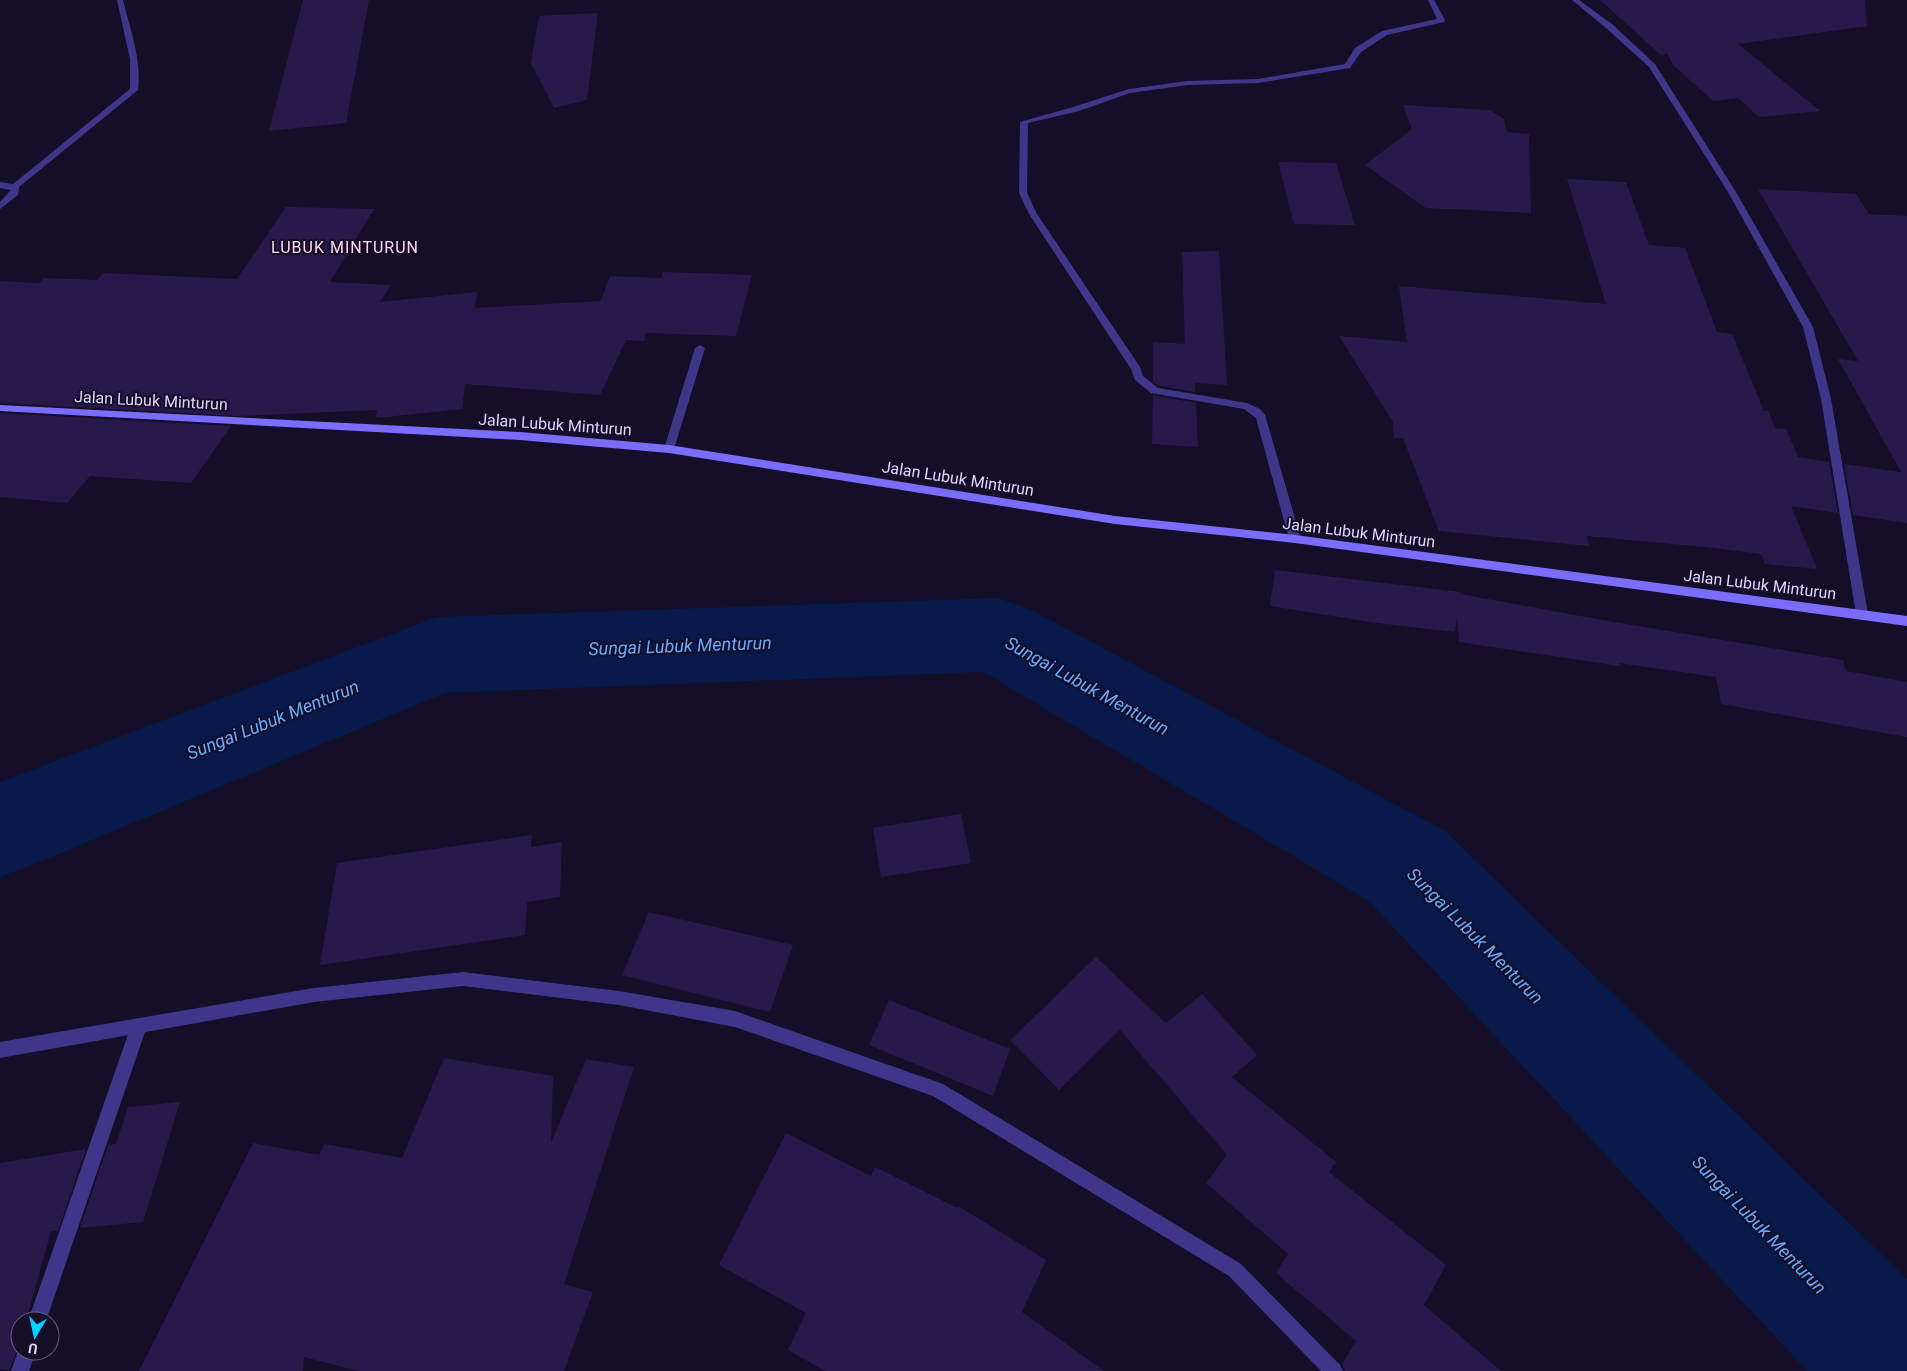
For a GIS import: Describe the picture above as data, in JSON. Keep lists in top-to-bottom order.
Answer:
{
  "streets": {
    "street": ["Jalan Lubuk Minturun"]
  },
  "districts": ["LUBUK MINTURUN"],
  "water": ["Sungai Lubuk Menturun"],
  "north": "bottom"
}
